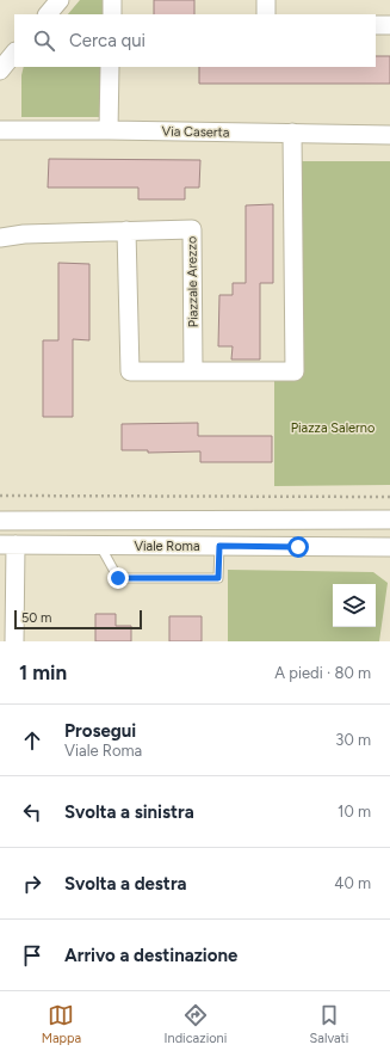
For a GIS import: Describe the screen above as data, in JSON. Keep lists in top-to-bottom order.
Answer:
{
  "streets": {
    "street": ["Via Caserta", "Piazzale Arezzo", "Viale Roma"]
  },
  "parks": ["Piazza Salerno"],
  "scale_bar": "50 m",
  "page": {
    "search": "Cerca qui",
    "scale": "50 m",
    "heading": ["1 min", "A piedi · 80 m"],
    "list": [
      ["Prosegui", "Viale Roma", "30 m"],
      ["Svolta a sinistra", "10 m"],
      ["Svolta a destra", "40 m"],
      "Arrivo a destinazione"
    ],
    "nav": ["Mappa", "Indicazioni", "Salvati"]
  }
}
